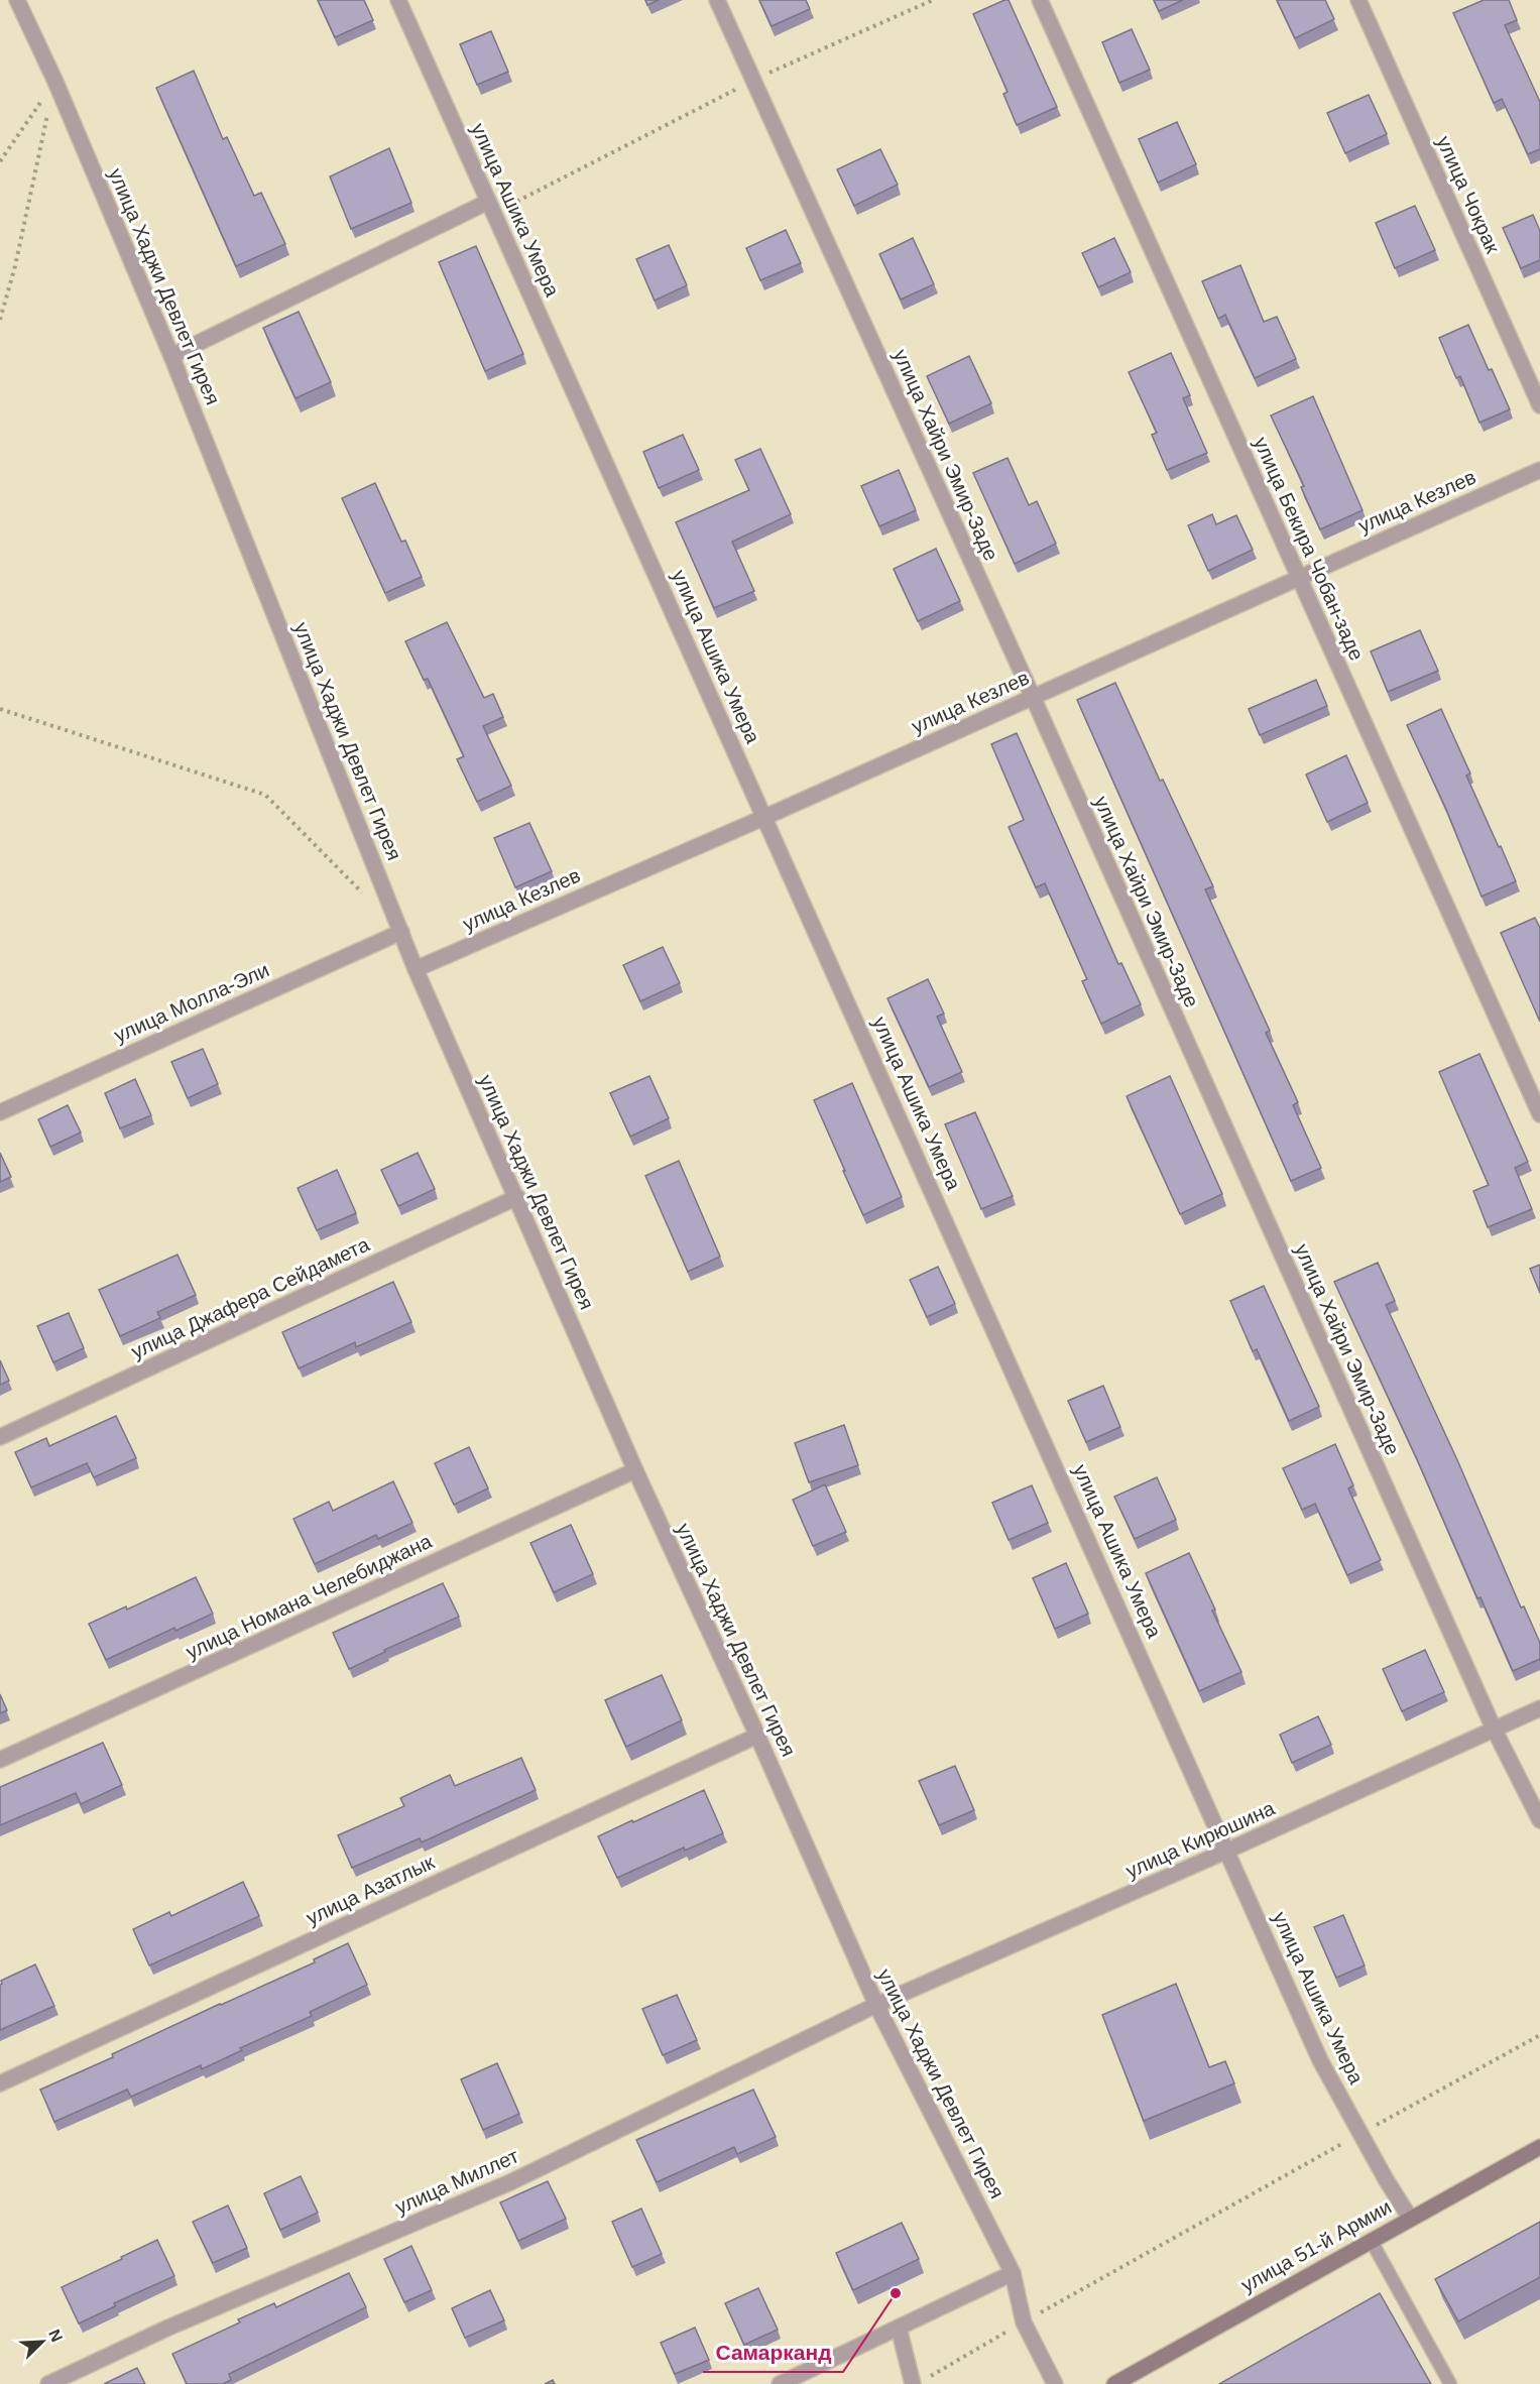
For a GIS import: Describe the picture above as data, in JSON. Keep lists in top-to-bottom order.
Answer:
{
  "streets": {
    "main road": ["улица 51-й Армии"],
    "street": [
      "улица Чокрак",
      "улица Ашика Умера",
      "улица Хаджи Девлет Гирея",
      "улица Хайри Эмир-Заде",
      "улица Кезлев",
      "улица Бекира Чобан-заде",
      "улица Молла-Эли",
      "улица Джафера Сейдамета",
      "улица Номана Челебиджана",
      "улица Кирюшина",
      "улица Азатлык",
      "улица Миллет"
    ]
  },
  "crossings": [
    ["улица Ашика Умера", "улица Кезлев"],
    ["улица Ашика Умера", "улица Кирюшина"],
    ["улица Ашика Умера", "улица 51-й Армии"],
    ["улица Хаджи Девлет Гирея", "улица Кезлев"],
    ["улица Хаджи Девлет Гирея", "улица Молла-Эли"],
    ["улица Хаджи Девлет Гирея", "улица Джафера Сейдамета"],
    ["улица Хаджи Девлет Гирея", "улица Номана Челебиджана"],
    ["улица Хаджи Девлет Гирея", "улица Кирюшина"],
    ["улица Хаджи Девлет Гирея", "улица Азатлык"],
    ["улица Хаджи Девлет Гирея", "улица Миллет"],
    ["улица Хайри Эмир-Заде", "улица Кезлев"],
    ["улица Хайри Эмир-Заде", "улица Кирюшина"],
    ["улица Кезлев", "улица Бекира Чобан-заде"],
    ["улица Кирюшина", "улица Миллет"]
  ],
  "places": ["Самарканд"],
  "north": "top right"
}
